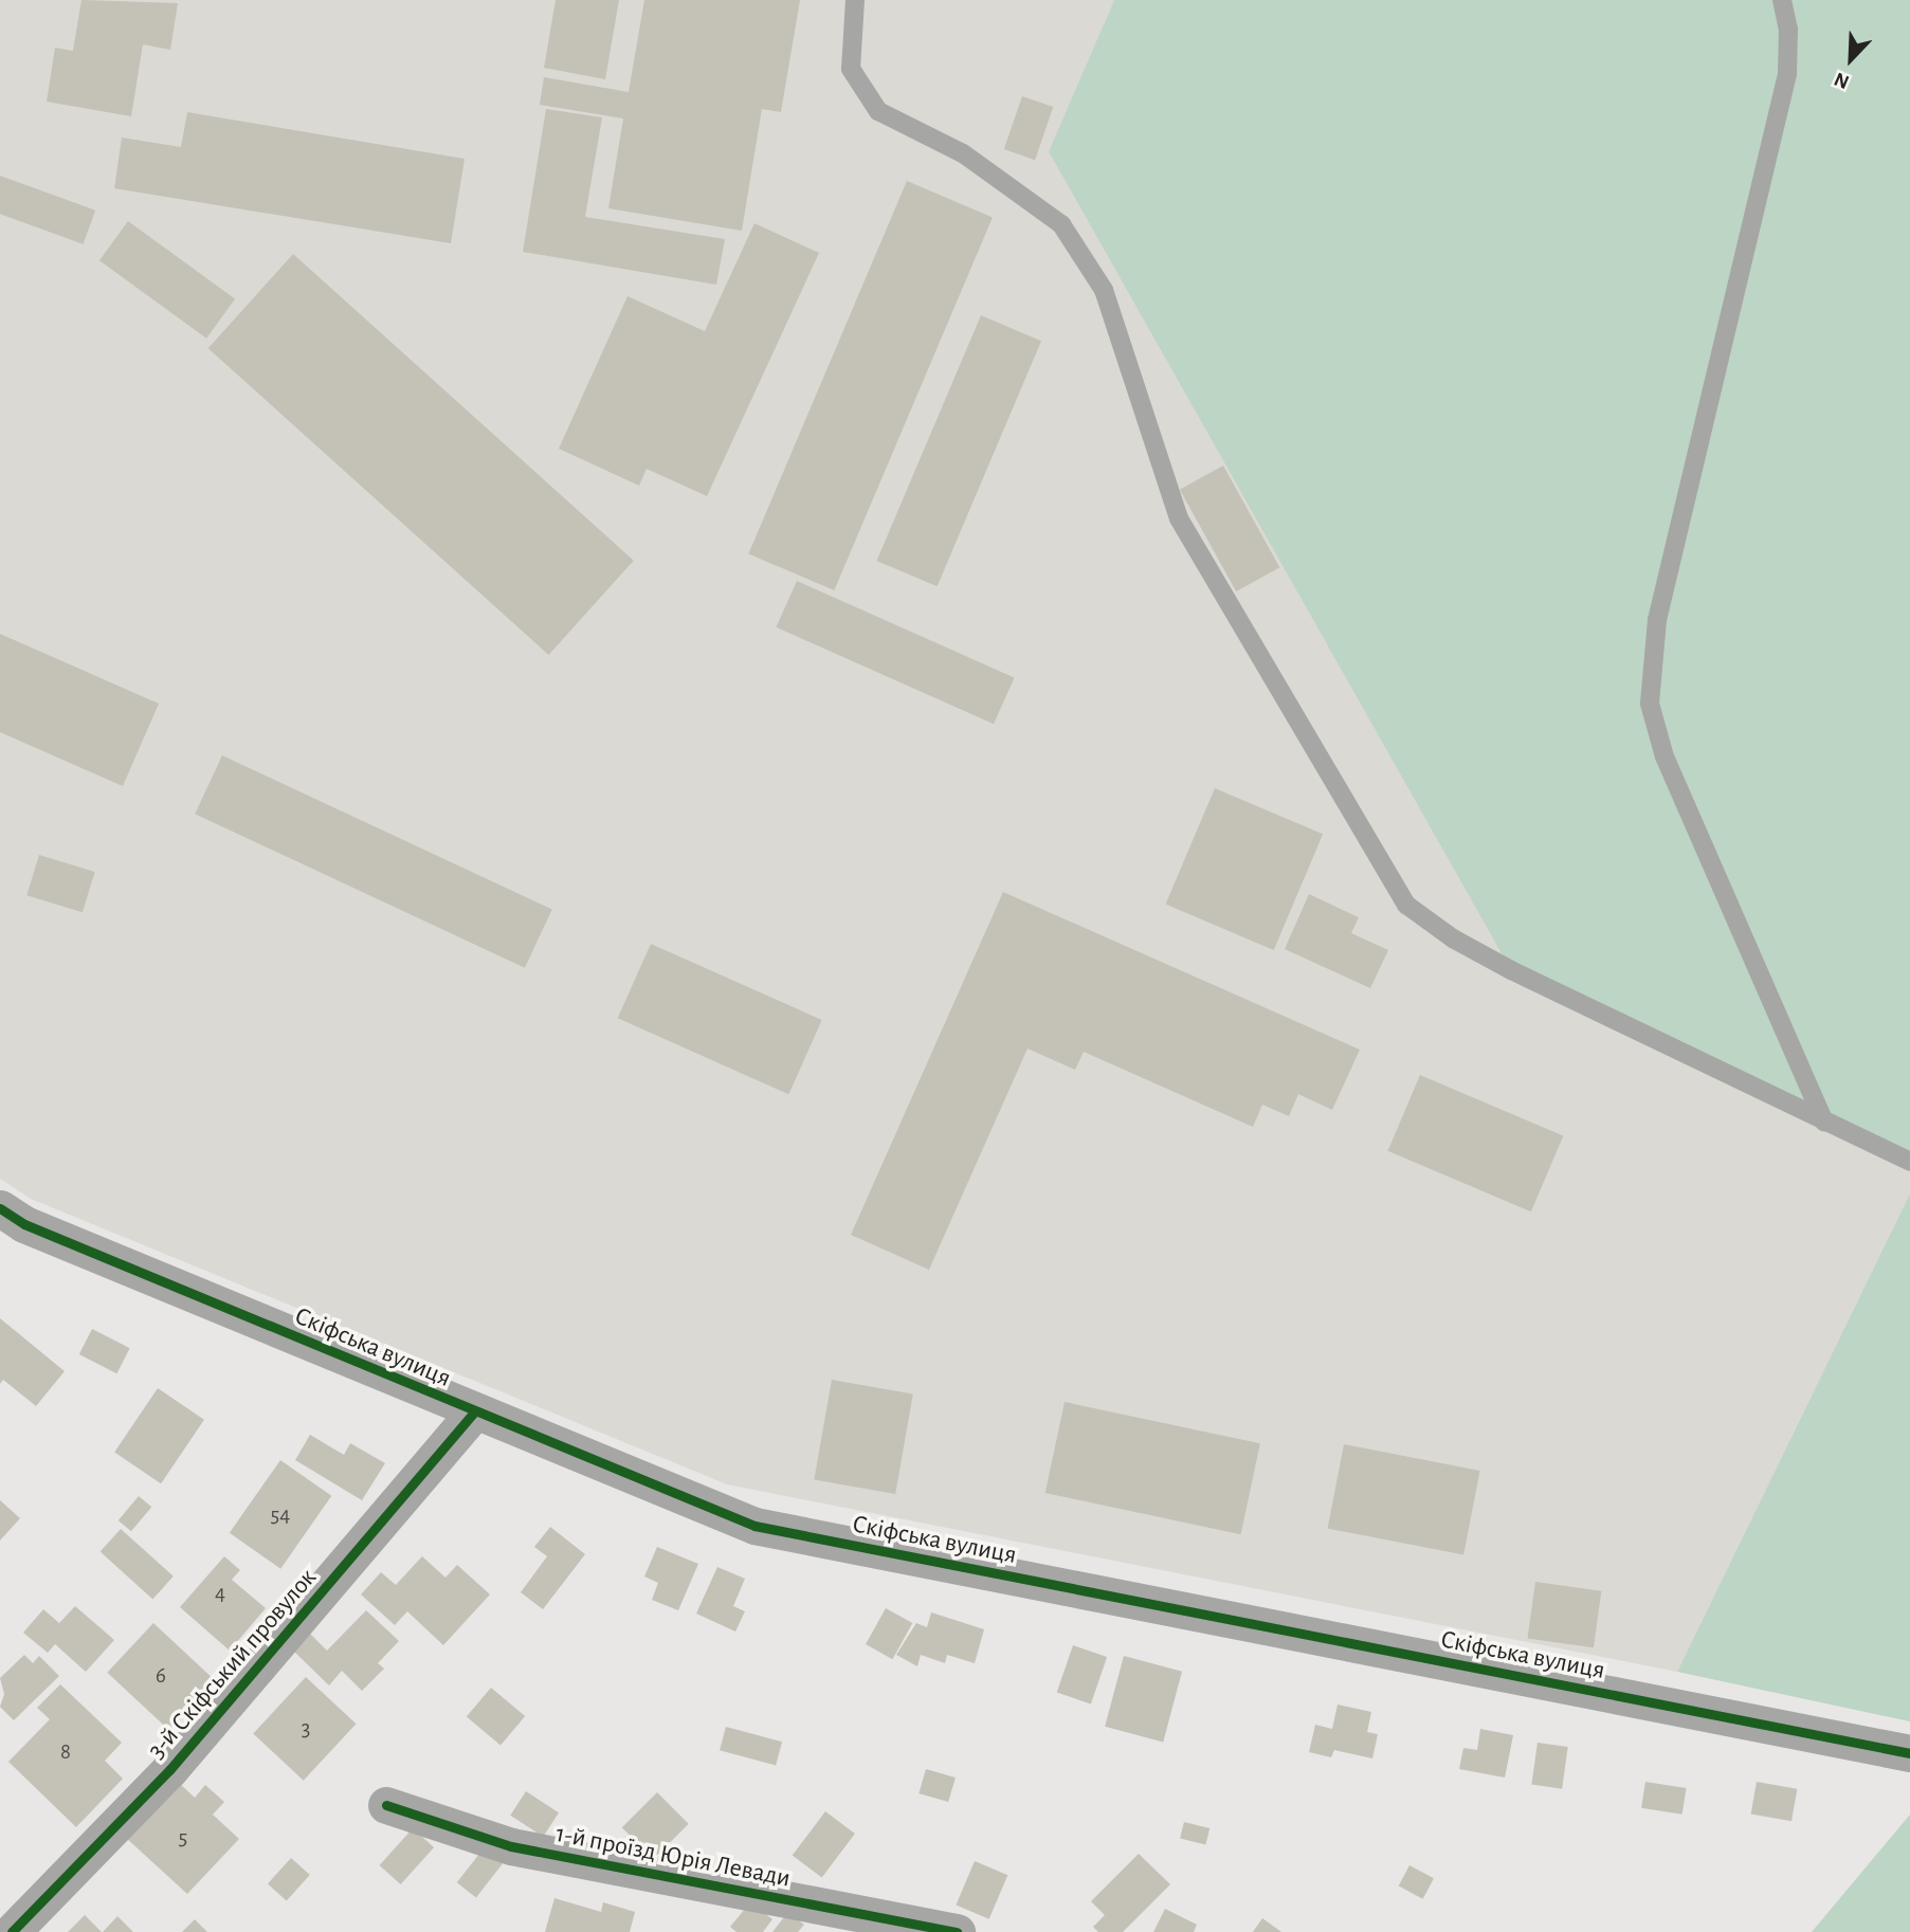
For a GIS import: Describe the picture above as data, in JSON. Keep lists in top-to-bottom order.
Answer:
{
  "streets": {
    "street": ["Скіфська вулиця", "3-й Скіфський провулок", "1-й проїзд Юрія Левади"]
  },
  "crossings": [
    ["Скіфська вулиця", "3-й Скіфський провулок"]
  ],
  "house_numbers": [
    "54",
    "4",
    "6",
    "3",
    "8",
    "5"
  ],
  "north": "bottom left"
}
